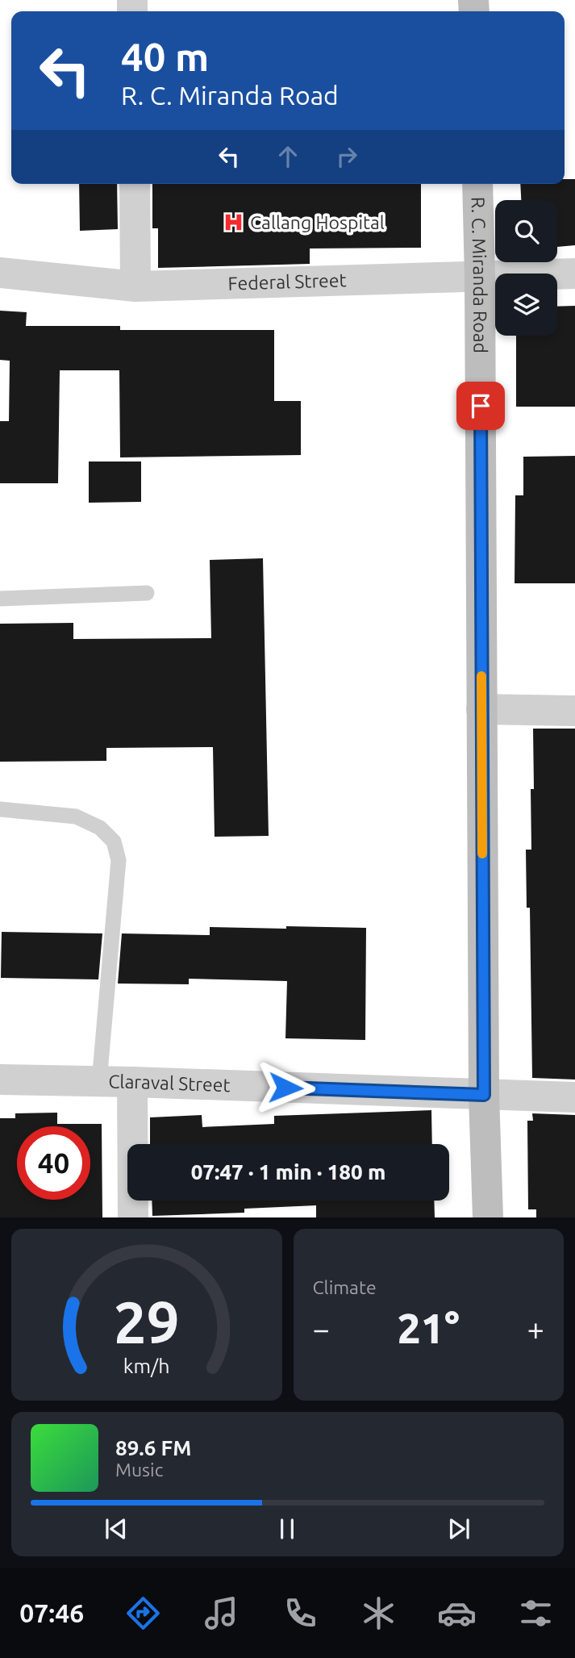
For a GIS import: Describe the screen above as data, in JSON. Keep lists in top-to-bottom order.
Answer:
{
  "streets": {
    "main road": ["R. C. Miranda Road"],
    "street": ["Federal Street", "Claraval Street"]
  },
  "crossings": [
    ["R. C. Miranda Road", "Federal Street"],
    ["R. C. Miranda Road", "Claraval Street"]
  ],
  "places": {
    "hospital": ["Callang Hospital"]
  },
  "page": {
    "turn": ["40 m", "R. C. Miranda Road"],
    "limit": "40",
    "trip": "07:47 · 1 min · 180 m",
    "tile": "Climate",
    "heat": ["−", "21°", "+"],
    "song": ["89.6 FM", "Music"],
    "tabs": "07:46",
    "gauge": ["29", "km/h"]
  }
}
